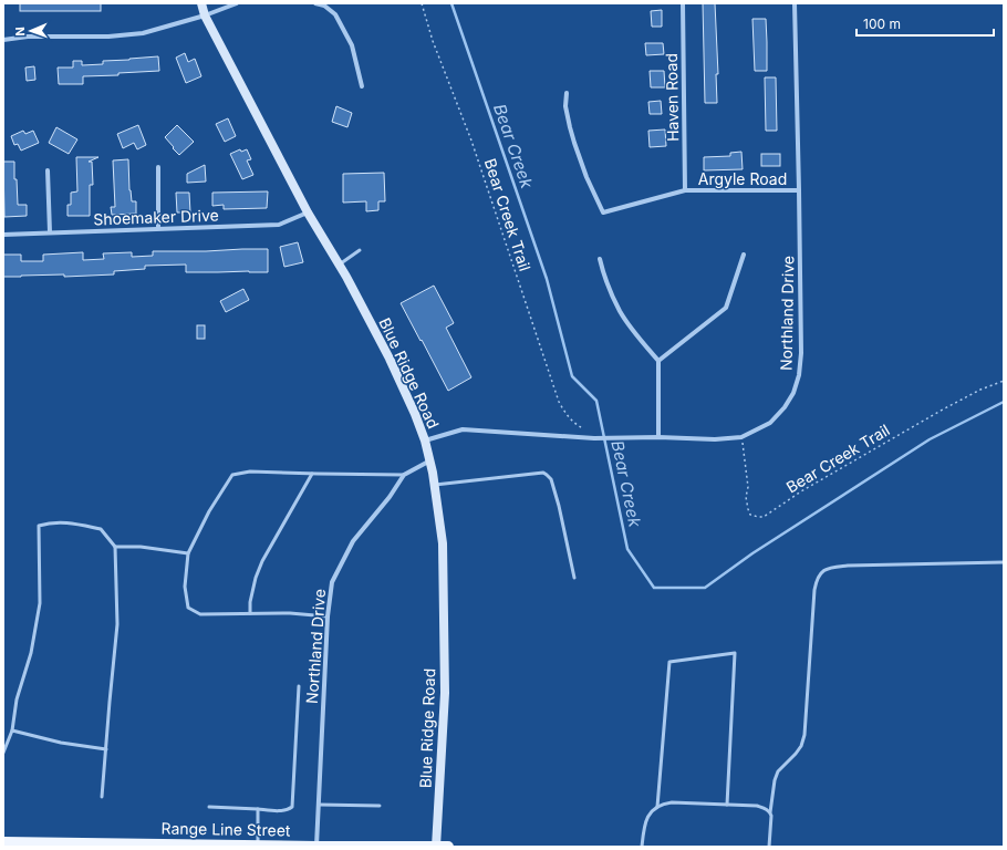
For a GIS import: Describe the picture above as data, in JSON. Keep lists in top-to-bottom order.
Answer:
{
  "streets": {
    "main road": ["Range Line Street"],
    "street": [
      "Haven Road",
      "Argyle Road",
      "Shoemaker Drive",
      "Northland Drive",
      "Blue Ridge Road"
    ],
    "path": ["Bear Creek Trail"]
  },
  "crossings": [
    ["Haven Road", "Argyle Road"],
    ["Argyle Road", "Northland Drive"],
    ["Shoemaker Drive", "Blue Ridge Road"],
    ["Northland Drive", "Blue Ridge Road"],
    ["Northland Drive", "Range Line Street"],
    ["Blue Ridge Road", "Range Line Street"]
  ],
  "water": ["Bear Creek"],
  "scale_bar": "100 m",
  "north": "left"
}
